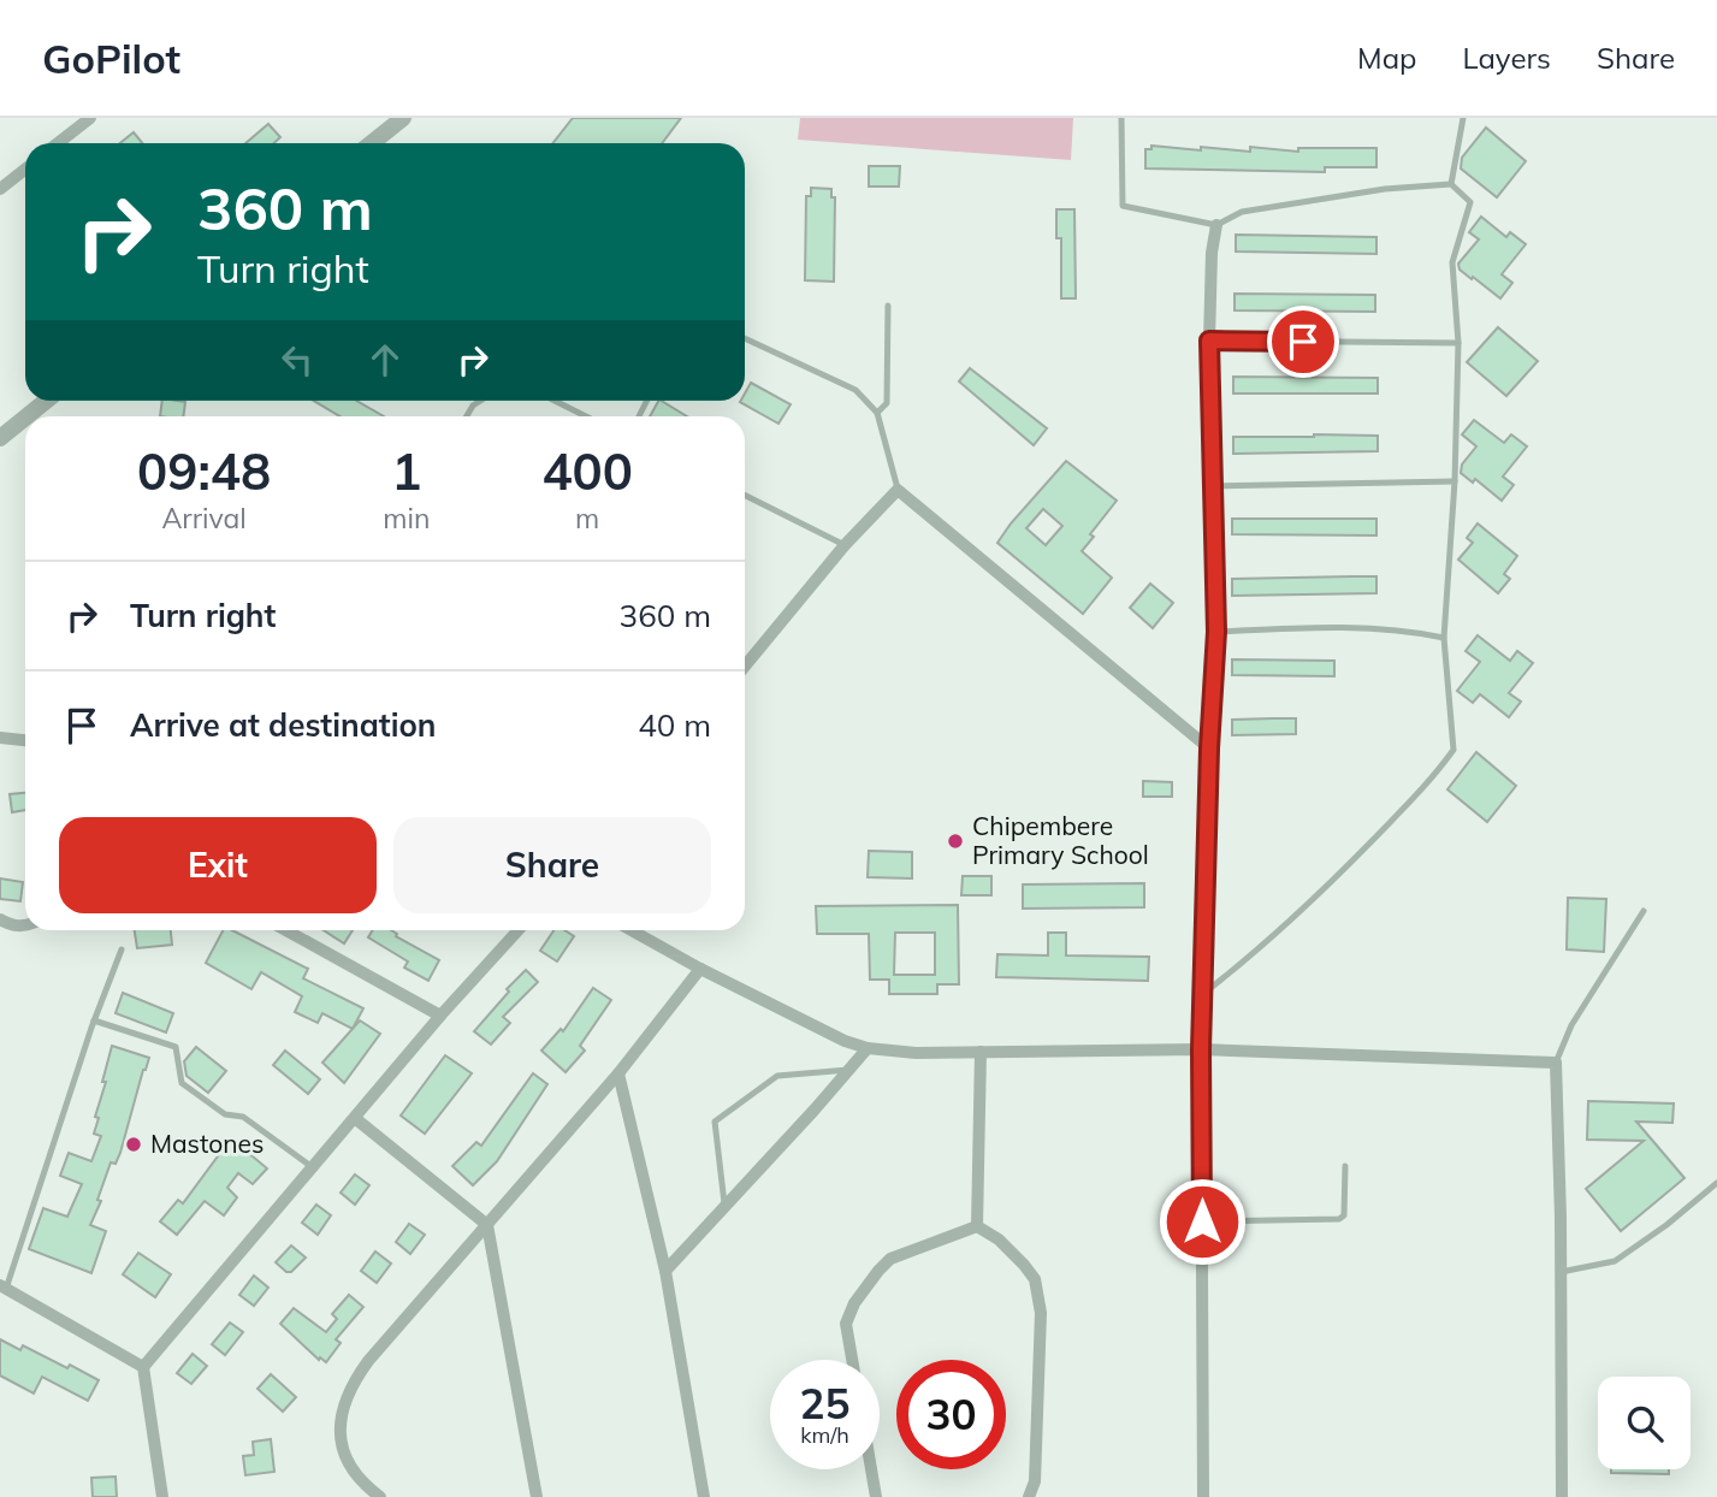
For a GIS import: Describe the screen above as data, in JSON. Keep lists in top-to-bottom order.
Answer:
{
  "places": ["Chipembere Primary School", "Mastones"],
  "page": {
    "header": "GoPilot",
    "nav": ["Map", "Layers", "Share"],
    "turn": ["360 m", "Turn right"],
    "eta": [
      "09:48",
      "Arrival",
      "1",
      "min",
      "400",
      "m"
    ],
    "list": [
      {
        "name": "Turn right",
        "value": "360 m"
      },
      {
        "name": "Arrive at destination",
        "value": "40 m"
      }
    ],
    "buttons": ["Exit", "Share"],
    "speed": "25 km/h",
    "limit": "30"
  }
}
